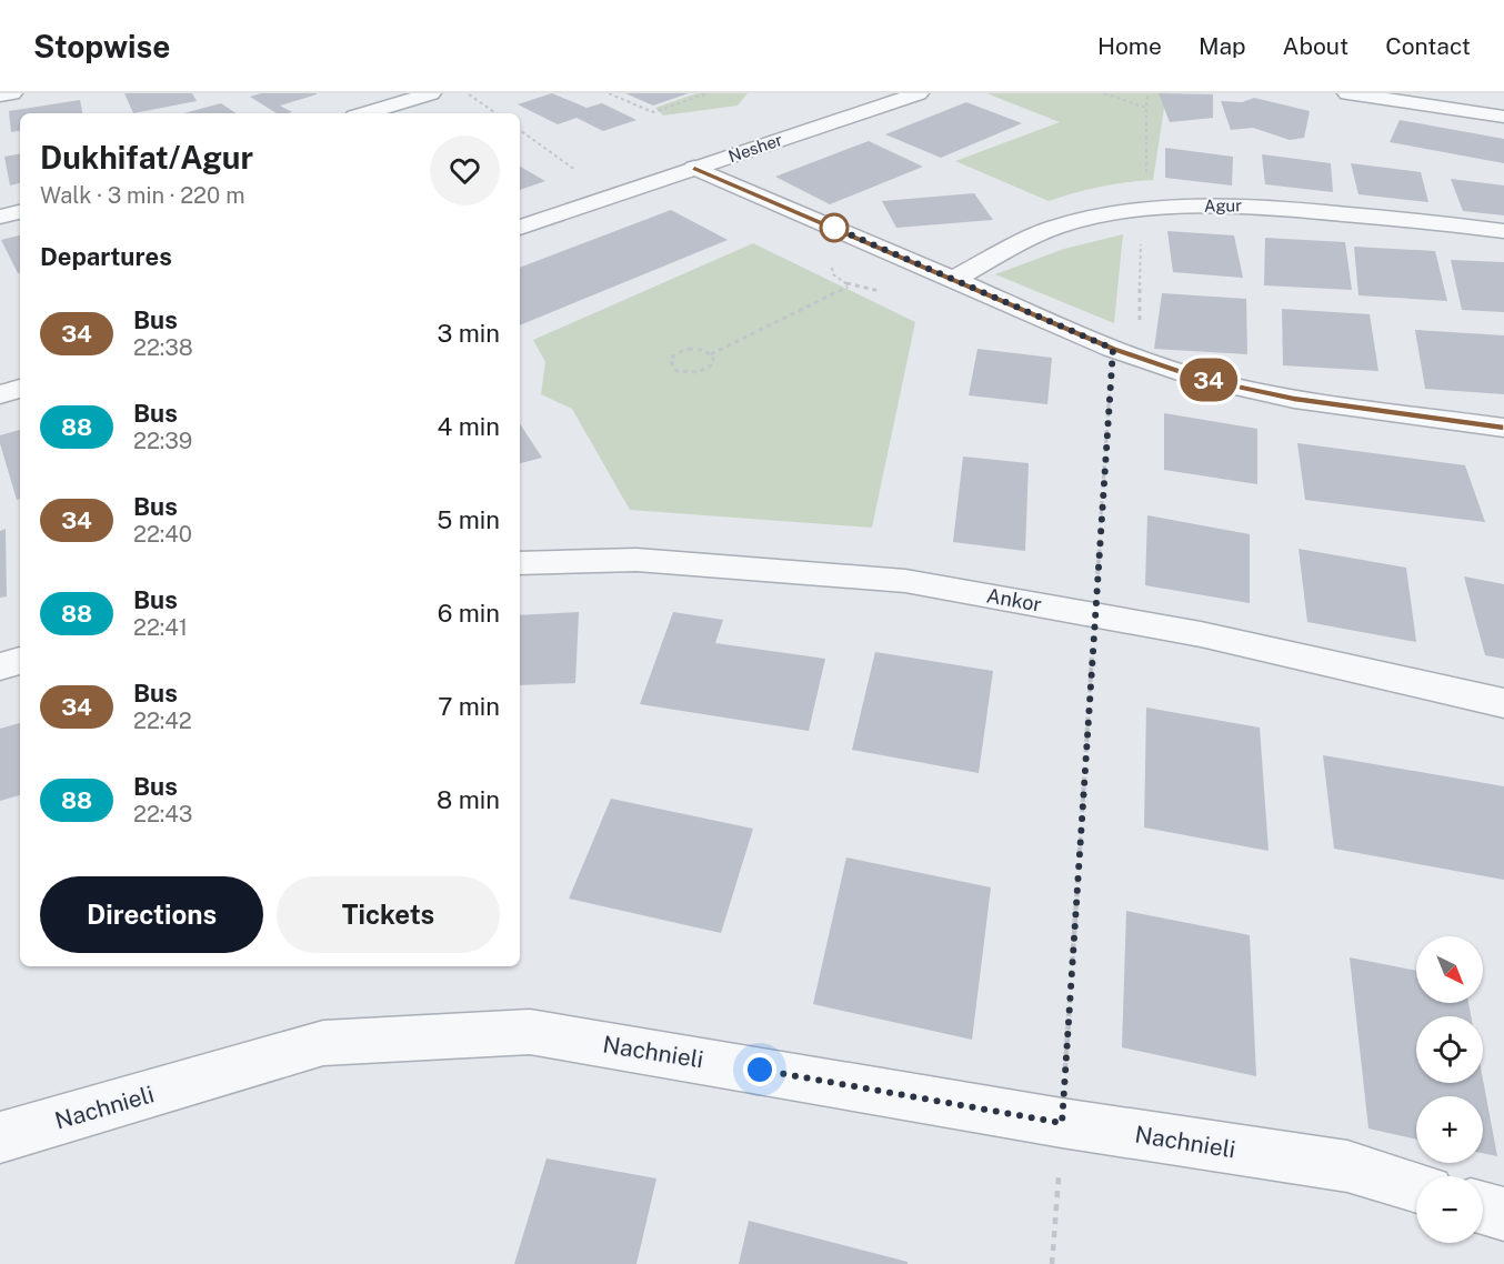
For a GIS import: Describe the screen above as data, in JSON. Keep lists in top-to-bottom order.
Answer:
{
  "streets": {
    "street": [
      "Nesher",
      "Agur",
      "Ankor",
      "Nachnieli"
    ]
  },
  "lines": ["bus line 34"],
  "north": "bottom right",
  "page": {
    "header": "Stopwise",
    "nav": [
      "Home",
      "Map",
      "About",
      "Contact"
    ],
    "on_map": "34",
    "heading": [
      ["Dukhifat/Agur", "Walk · 3 min · 220 m"],
      "Departures"
    ],
    "list": [
      {
        "mark": "34",
        "name": "Bus",
        "note": "22:38",
        "value": "3 min"
      },
      {
        "mark": "88",
        "name": "Bus",
        "note": "22:39",
        "value": "4 min"
      },
      {
        "mark": "34",
        "name": "Bus",
        "note": "22:40",
        "value": "5 min"
      },
      {
        "mark": "88",
        "name": "Bus",
        "note": "22:41",
        "value": "6 min"
      },
      {
        "mark": "34",
        "name": "Bus",
        "note": "22:42",
        "value": "7 min"
      },
      {
        "mark": "88",
        "name": "Bus",
        "note": "22:43",
        "value": "8 min"
      }
    ],
    "buttons": ["Directions", "Tickets"],
    "map_buttons": ["+", "−"]
  }
}
